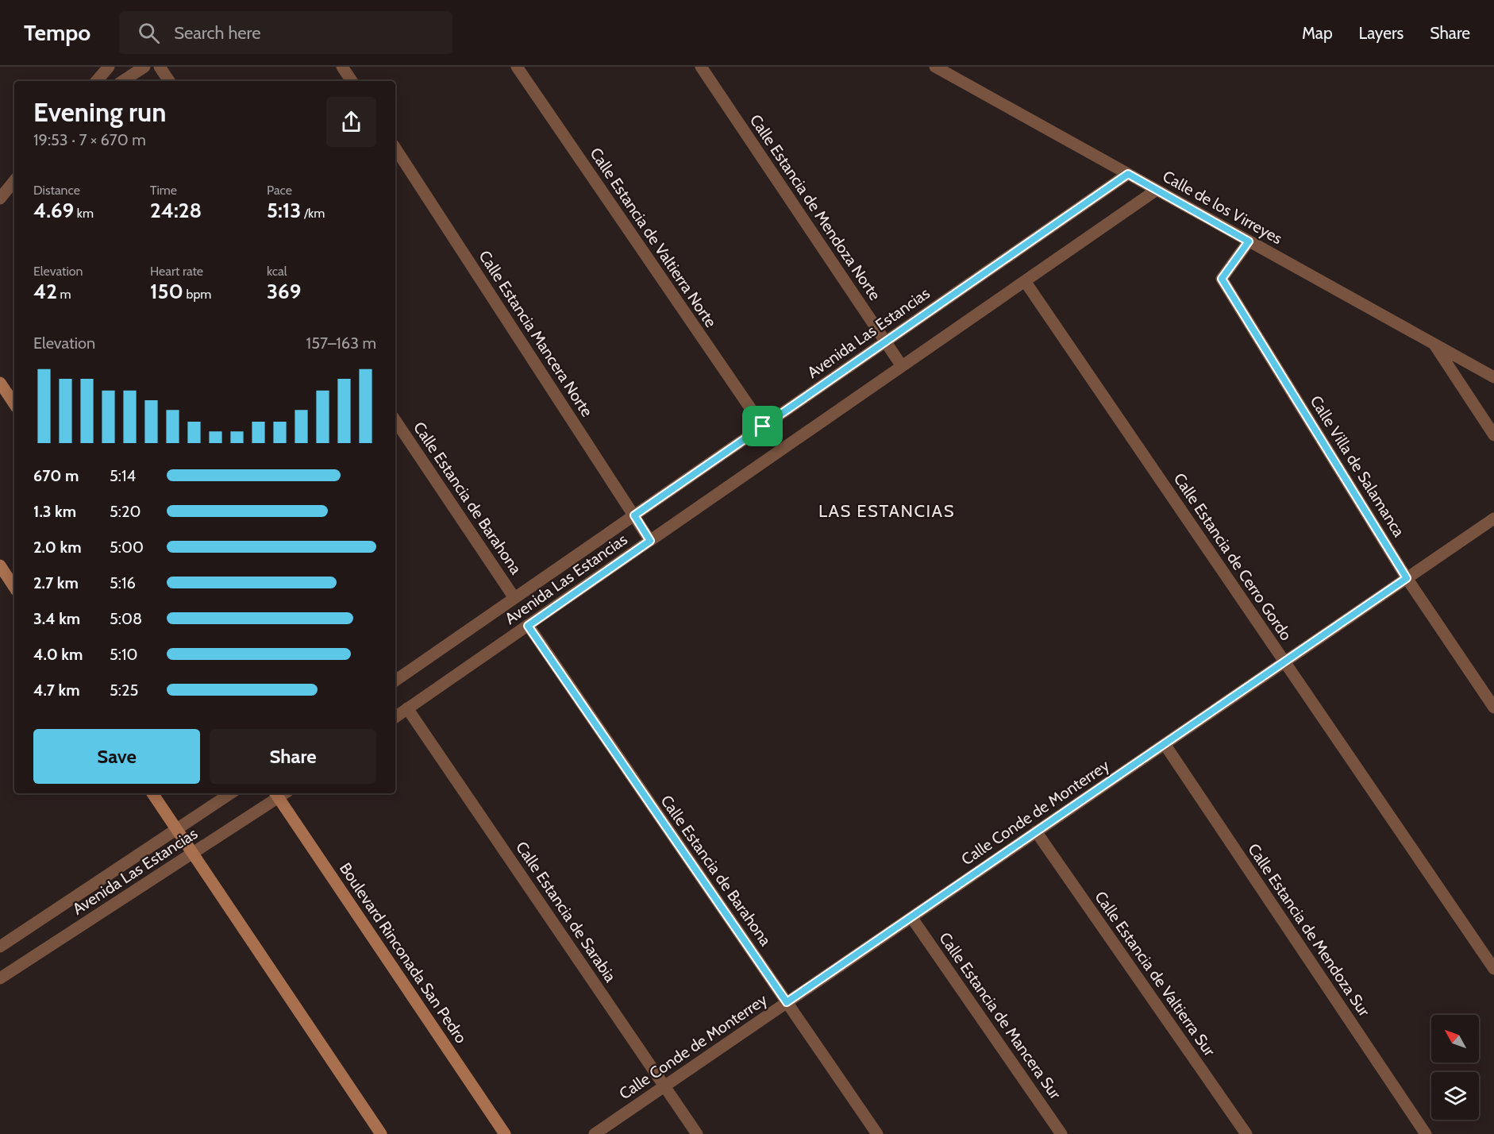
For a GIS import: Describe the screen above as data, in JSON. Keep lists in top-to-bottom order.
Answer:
{
  "streets": {
    "street": [
      "Calle Estancia de Mendoza Norte",
      "Calle de los Virreyes",
      "Calle Estancia de Valtierra Norte",
      "Avenida Las Estancias",
      "Calle Estancia Mancera Norte",
      "Calle Villa de Salamanca",
      "Calle Estancia de Barahona",
      "Calle Estancia de Cerro Gordo",
      "Calle Conde de Monterrey",
      "Calle Estancia de Sarabia",
      "Calle Estancia de Mendoza Sur",
      "Boulevard Rinconada San Pedro",
      "Calle Estancia de Valtierra Sur",
      "Calle Estancia de Mancera Sur"
    ]
  },
  "crossings": [
    ["Calle Estancia de Mendoza Norte", "Avenida Las Estancias"],
    ["Calle de los Virreyes", "Avenida Las Estancias"],
    ["Calle de los Virreyes", "Calle Villa de Salamanca"],
    ["Calle Estancia de Valtierra Norte", "Avenida Las Estancias"],
    ["Avenida Las Estancias", "Calle Estancia Mancera Norte"],
    ["Avenida Las Estancias", "Calle Estancia de Barahona"],
    ["Avenida Las Estancias", "Calle Estancia de Cerro Gordo"],
    ["Avenida Las Estancias", "Calle Estancia de Sarabia"],
    ["Avenida Las Estancias", "Boulevard Rinconada San Pedro"],
    ["Calle Villa de Salamanca", "Calle Conde de Monterrey"],
    ["Calle Estancia de Barahona", "Calle Conde de Monterrey"],
    ["Calle Estancia de Cerro Gordo", "Calle Conde de Monterrey"],
    ["Calle Conde de Monterrey", "Calle Estancia de Sarabia"],
    ["Calle Conde de Monterrey", "Calle Estancia de Mendoza Sur"],
    ["Calle Conde de Monterrey", "Calle Estancia de Valtierra Sur"],
    ["Calle Conde de Monterrey", "Calle Estancia de Mancera Sur"]
  ],
  "districts": ["LAS ESTANCIAS"],
  "north": "top left",
  "page": {
    "header": "Tempo",
    "search": "Search here",
    "nav": ["Map", "Layers", "Share"],
    "heading": ["Evening run", "19:53 · 7 × 670 m"],
    "stats": [
      ["Distance", "4.69 km"],
      ["Time", "24:28"],
      ["Pace", "5:13 /km"],
      ["Elevation", "42 m"],
      ["Heart rate", "150 bpm"],
      ["kcal", "369"]
    ],
    "chart": ["Elevation", "157–163 m"],
    "list": [
      {
        "name": "670 m",
        "note": "5:14"
      },
      {
        "name": "1.3 km",
        "note": "5:20"
      },
      {
        "name": "2.0 km",
        "note": "5:00"
      },
      {
        "name": "2.7 km",
        "note": "5:16"
      },
      {
        "name": "3.4 km",
        "note": "5:08"
      },
      {
        "name": "4.0 km",
        "note": "5:10"
      },
      {
        "name": "4.7 km",
        "note": "5:25"
      }
    ],
    "buttons": ["Save", "Share"]
  }
}
